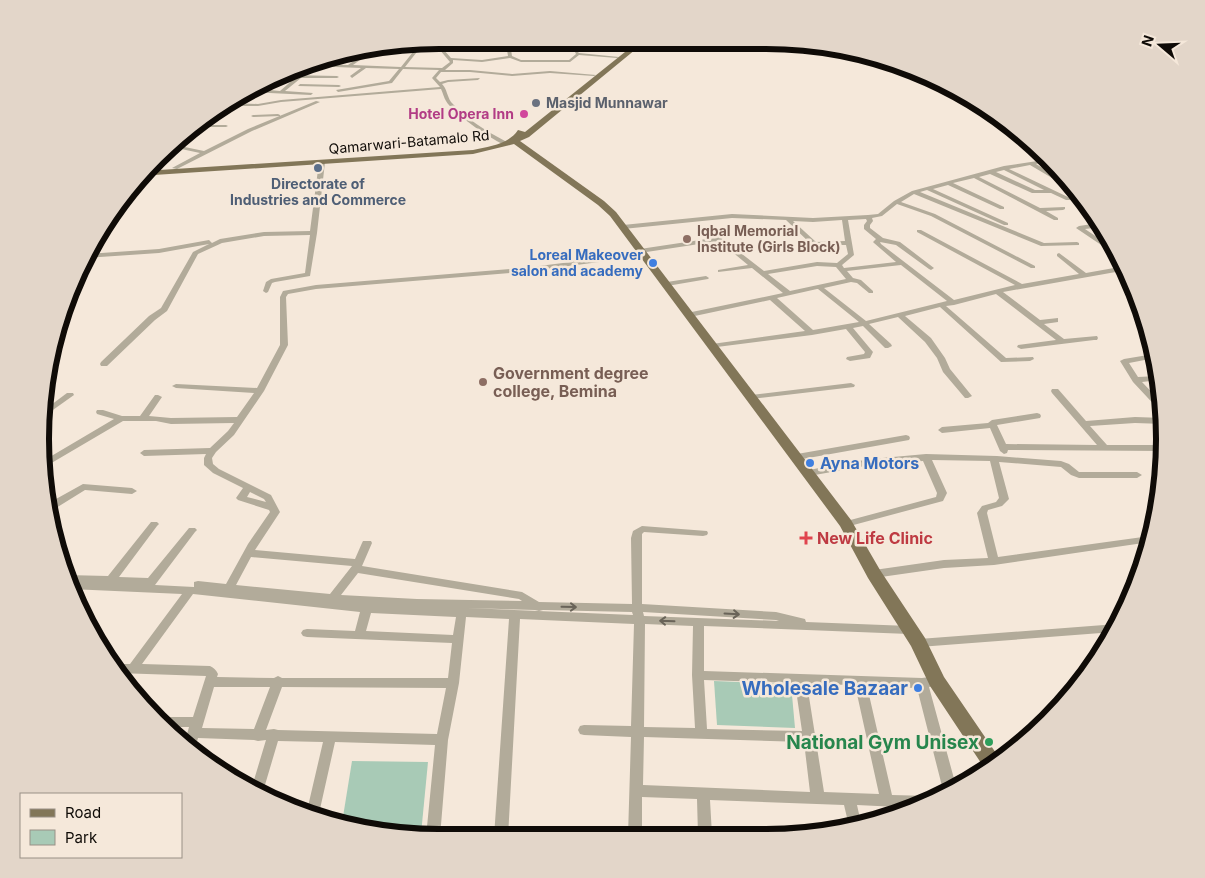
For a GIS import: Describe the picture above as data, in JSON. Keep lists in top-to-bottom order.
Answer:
{
  "streets": {
    "main road": ["Qamarwari-Batamalo Rd"]
  },
  "places": {
    "other": [
      "Masjid Munnawar",
      "Hotel Opera Inn",
      "Directorate of Industries and Commerce",
      "Iqbal Memorial Institute (Girls Block)",
      "Loreal Makeover salon and academy",
      "Government degree college, Bemina",
      "Ayna Motors",
      "Wholesale Bazaar",
      "National Gym Unisex"
    ],
    "health": ["New Life Clinic"]
  },
  "legend": ["Road", "Park"],
  "north": "left"
}
